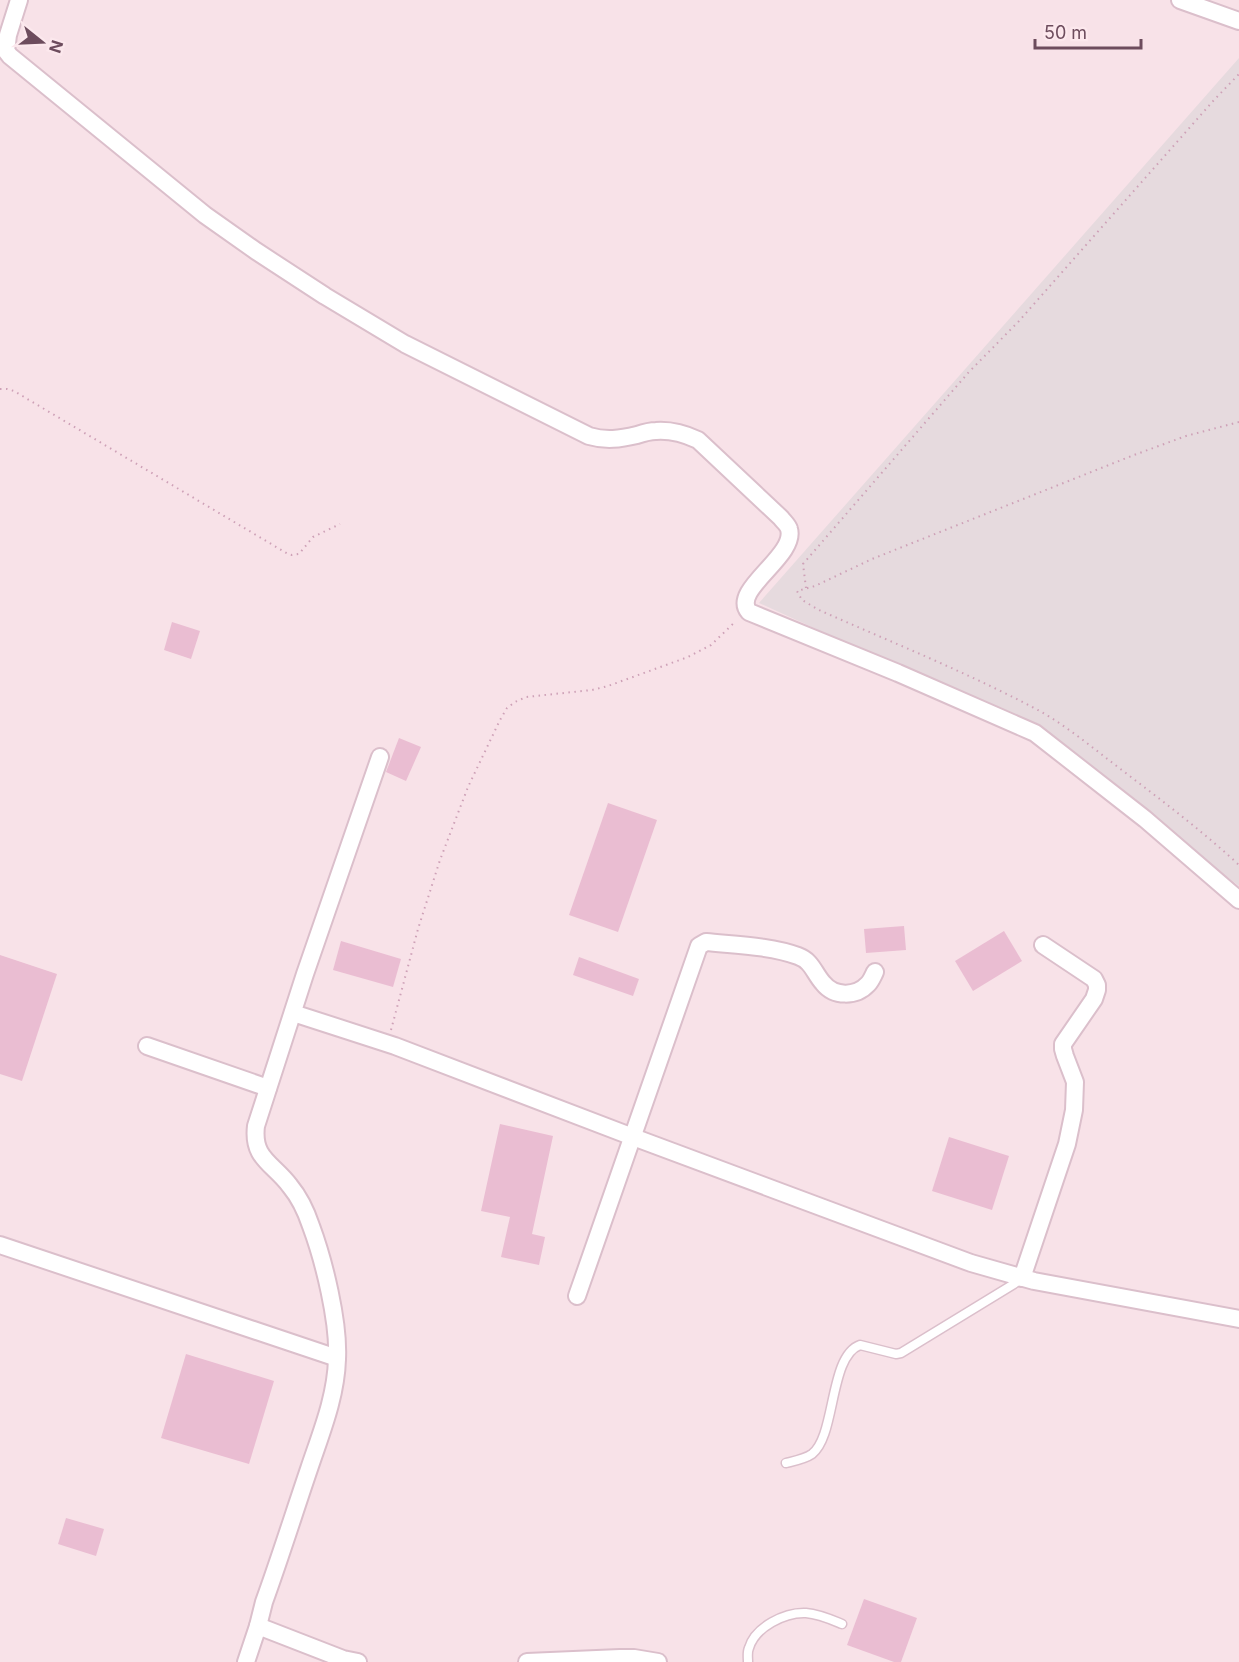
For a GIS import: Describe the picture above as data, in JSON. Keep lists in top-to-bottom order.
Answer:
{
  "scale_bar": "50 m",
  "north": "right"
}
